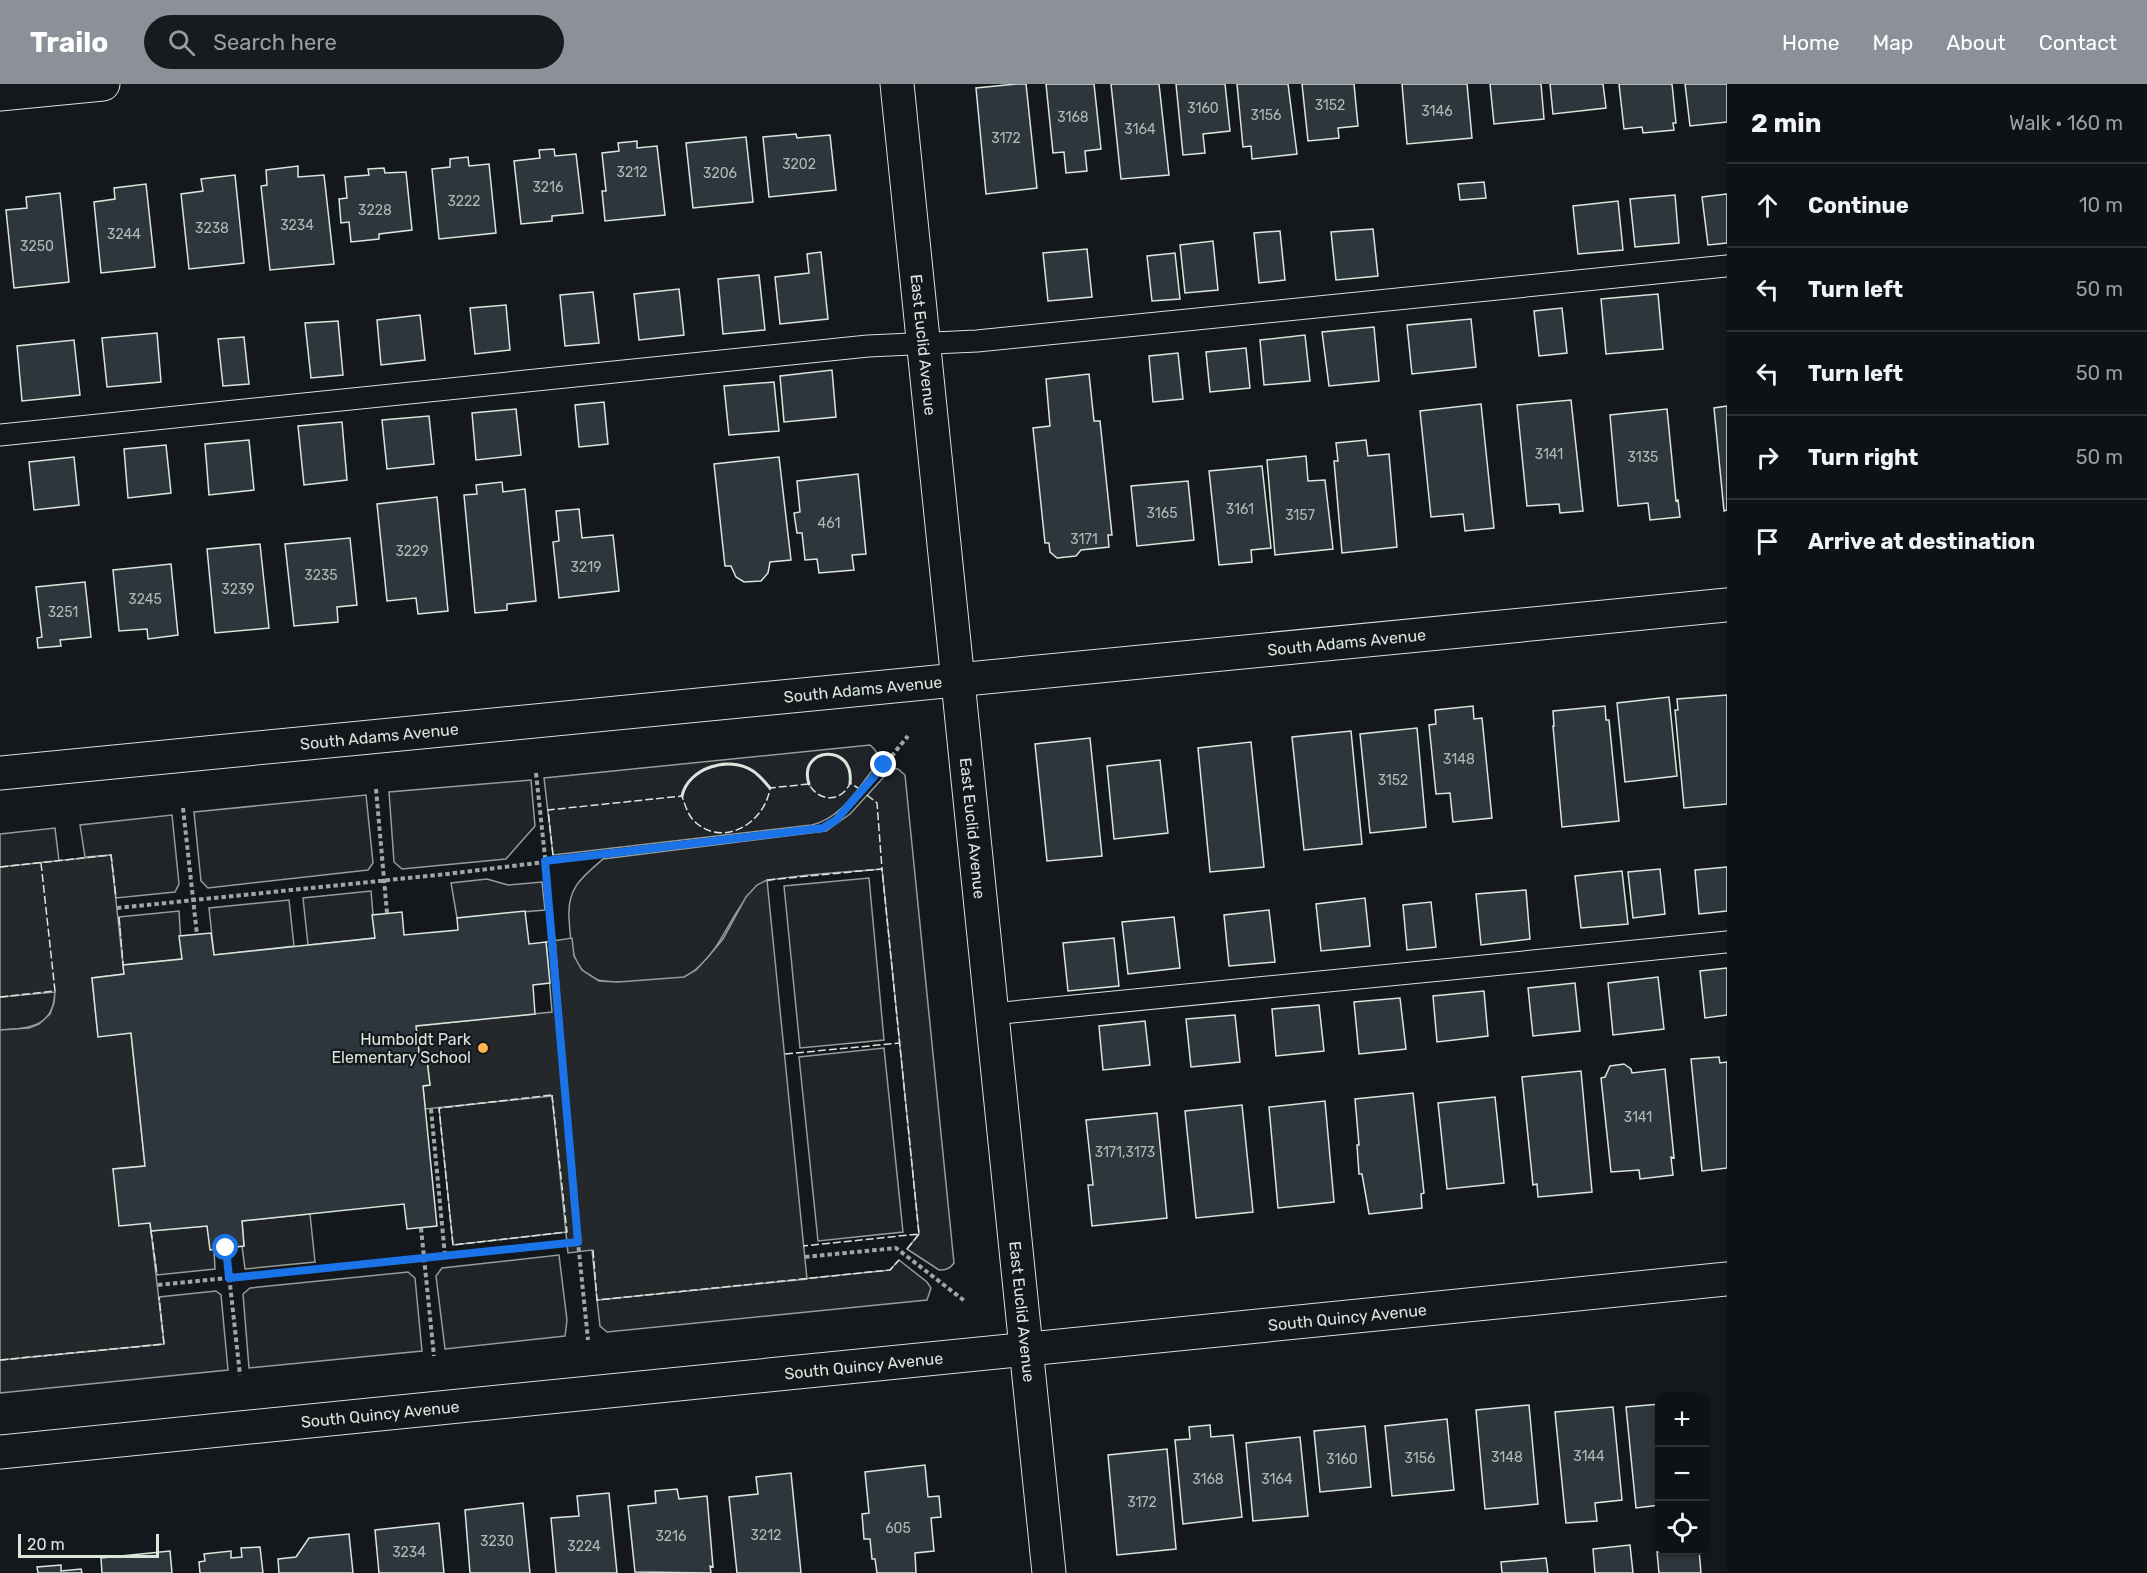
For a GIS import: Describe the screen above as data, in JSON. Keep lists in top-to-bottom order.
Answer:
{
  "streets": {
    "street": ["East Euclid Avenue", "South Adams Avenue", "South Quincy Avenue"]
  },
  "crossings": [
    ["East Euclid Avenue", "South Adams Avenue"],
    ["East Euclid Avenue", "South Quincy Avenue"]
  ],
  "places": ["Humboldt Park Elementary School"],
  "house_numbers": [
    "3152",
    "3160",
    "3146",
    "3156",
    "3168",
    "3164",
    "3172",
    "3202",
    "3212",
    "3206",
    "3216",
    "3222",
    "3228",
    "3234",
    "3238",
    "3244",
    "3250",
    "3141",
    "3135",
    "3161",
    "3165",
    "3157",
    "461",
    "3171",
    "3229",
    "3219",
    "3235",
    "3239",
    "3245",
    "3251",
    "3148",
    "3152",
    "3141",
    "3171,3173",
    "3144",
    "3148",
    "3156",
    "3160",
    "3168",
    "3164",
    "3172",
    "605",
    "3212",
    "3216",
    "3230",
    "3224",
    "3234"
  ],
  "scale_bar": "20 m",
  "page": {
    "header": "Trailo",
    "search": "Search here",
    "nav": [
      "Home",
      "Map",
      "About",
      "Contact"
    ],
    "heading": ["2 min", "Walk · 160 m"],
    "list": [
      ["Continue", "10 m"],
      ["Turn left", "50 m"],
      ["Turn left", "50 m"],
      ["Turn right", "50 m"],
      "Arrive at destination"
    ],
    "map_buttons": ["+", "−"],
    "scale": "20 m"
  }
}
